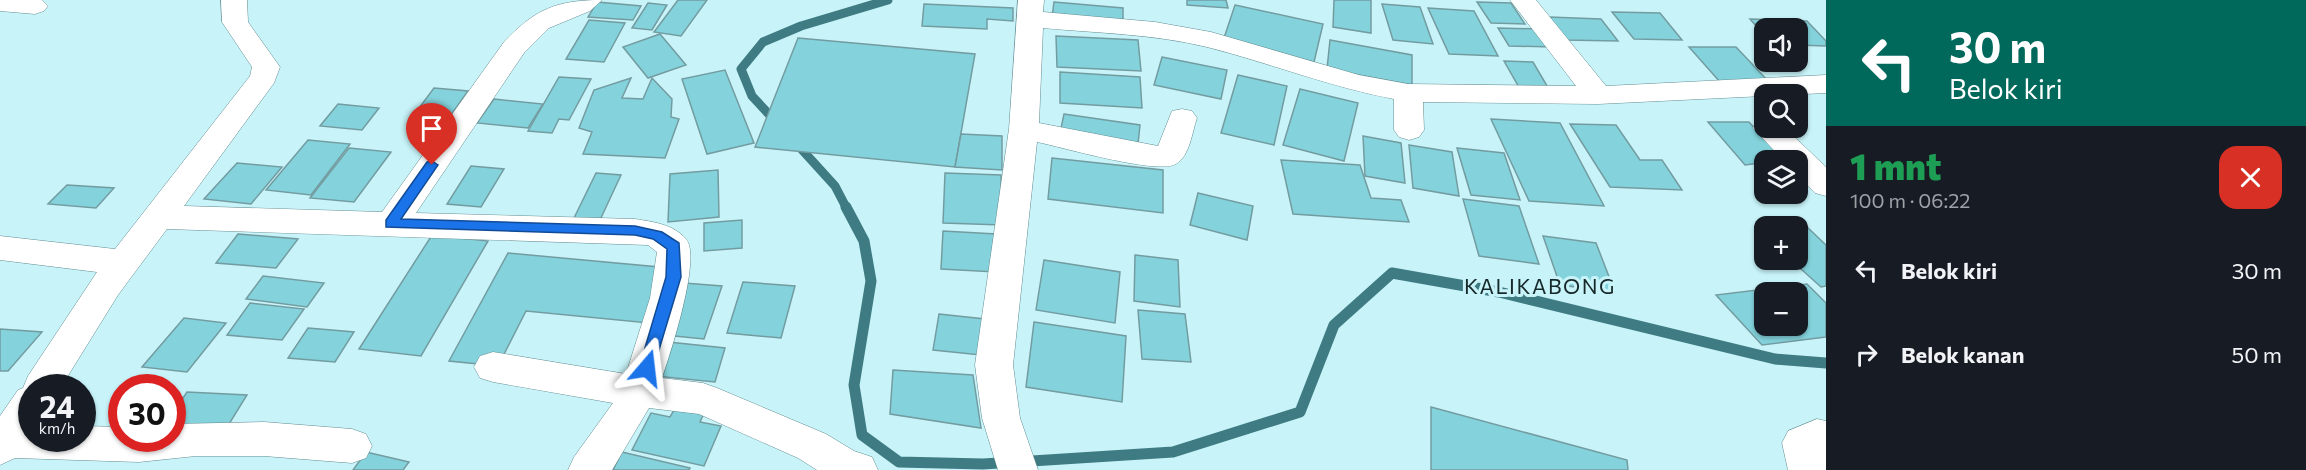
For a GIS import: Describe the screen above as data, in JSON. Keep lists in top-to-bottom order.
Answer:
{
  "districts": ["KALIKABONG"],
  "page": {
    "turn": ["30 m", "Belok kiri"],
    "map_buttons": ["+", "−"],
    "heading": ["1 mnt", "100 m · 06:22"],
    "list": [
      {
        "name": "Belok kiri",
        "value": "30 m"
      },
      {
        "name": "Belok kanan",
        "value": "50 m"
      }
    ],
    "speed": "24 km/h",
    "limit": "30"
  }
}
